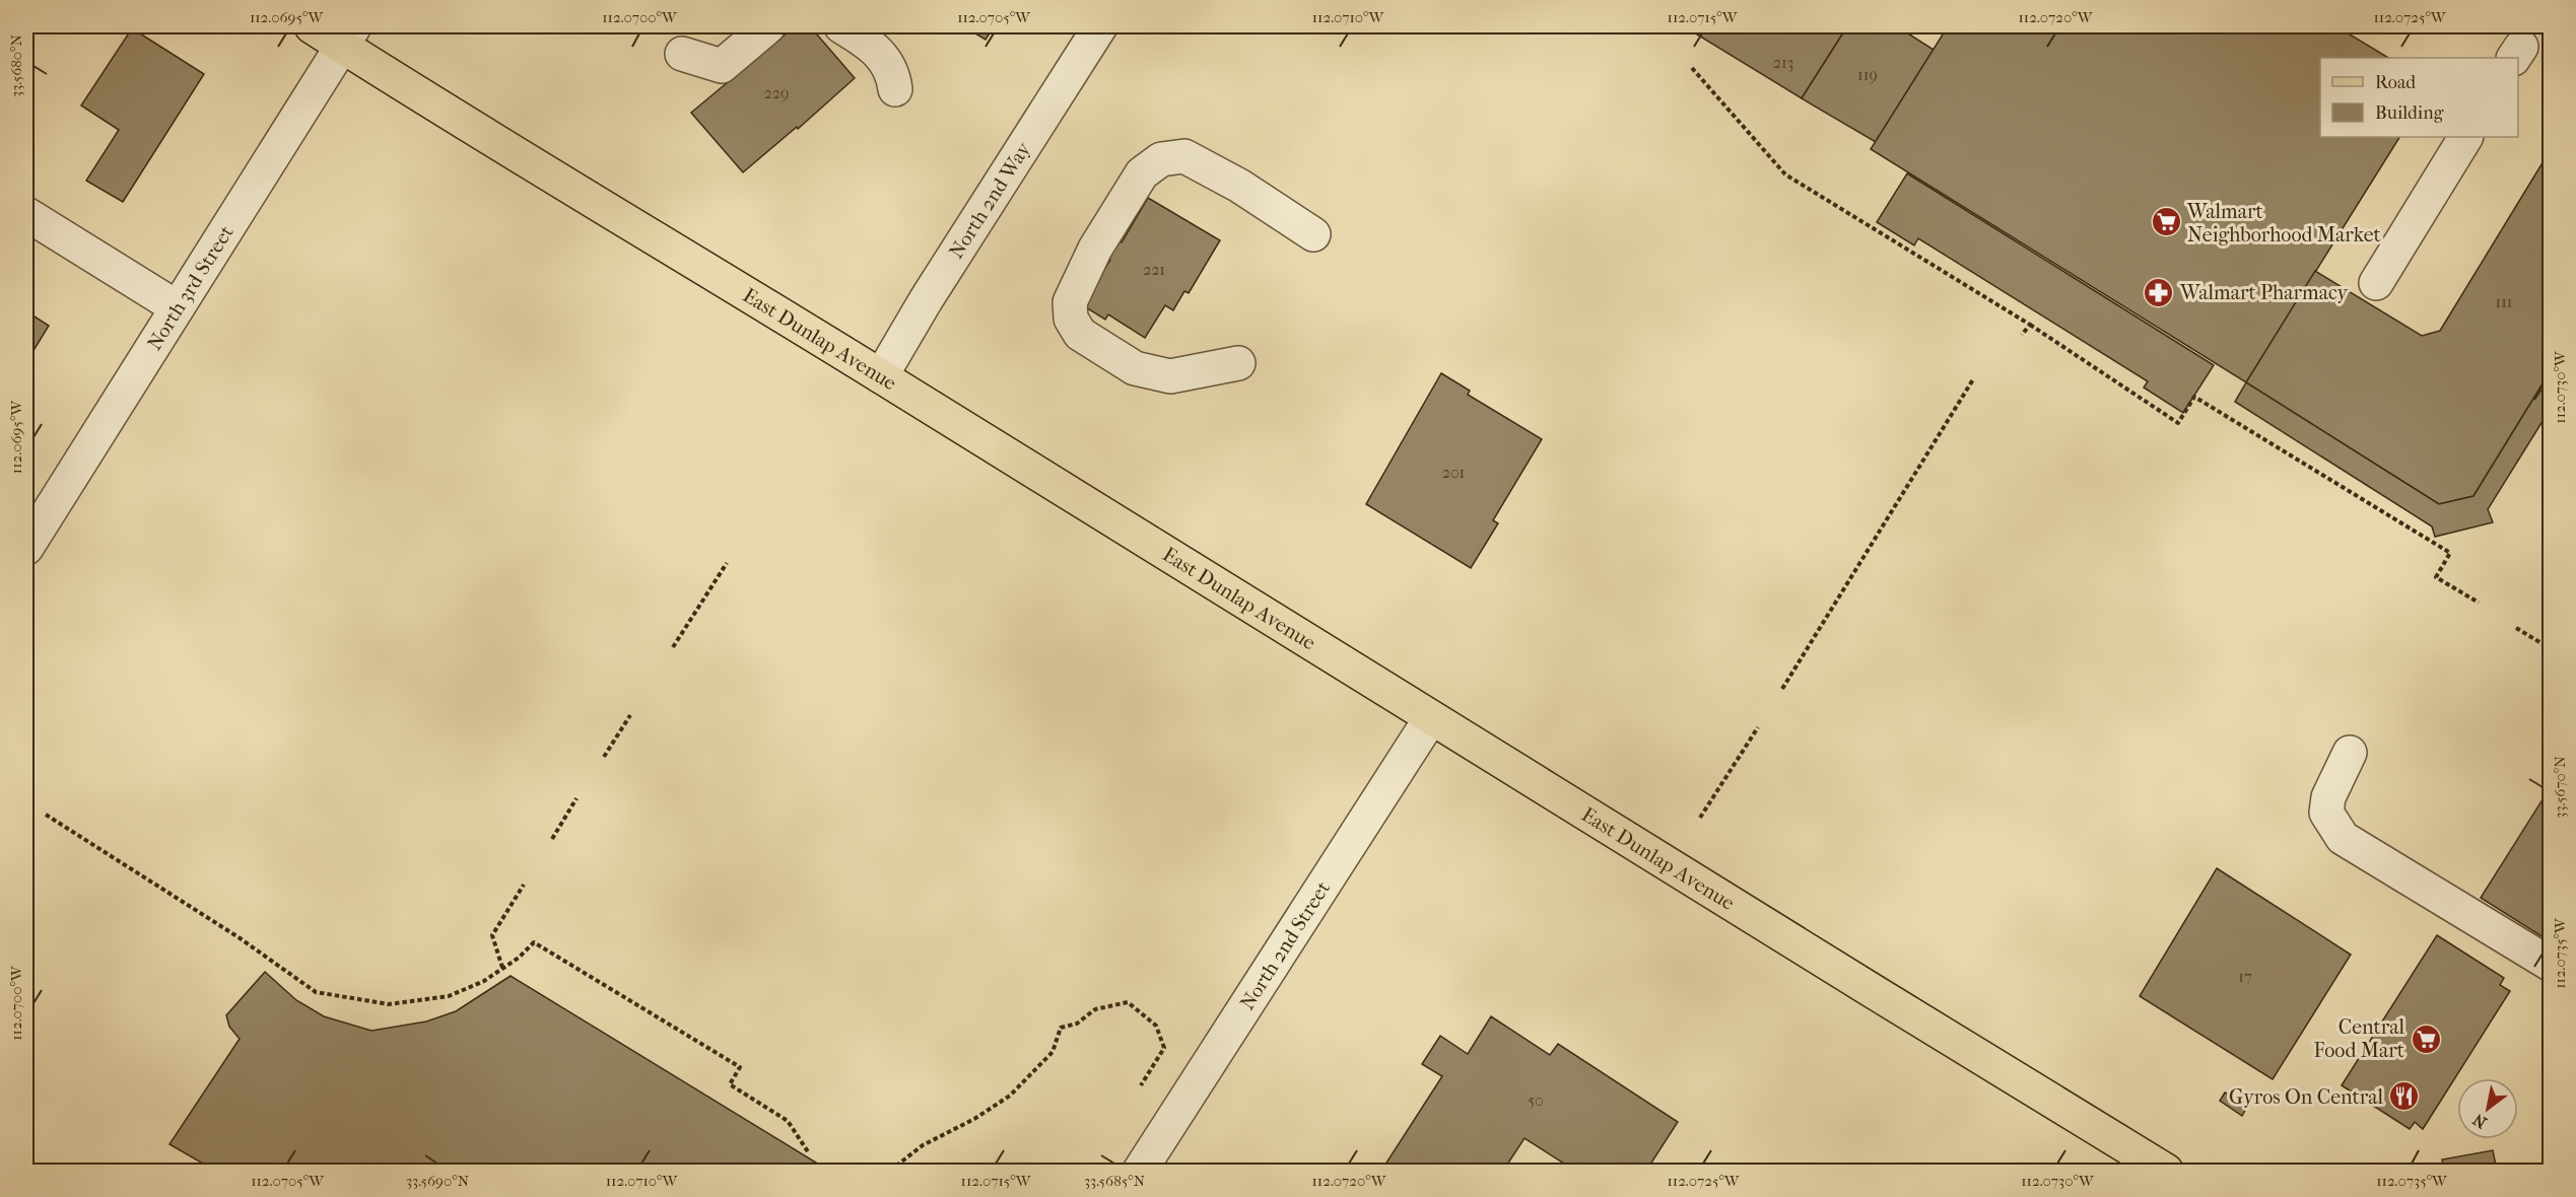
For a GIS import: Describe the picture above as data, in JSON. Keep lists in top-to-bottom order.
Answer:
{
  "streets": {
    "main road": ["East Dunlap Avenue"],
    "street": ["North 2nd Way", "North 3rd Street", "North 2nd Street"]
  },
  "crossings": [
    ["North 2nd Way", "East Dunlap Avenue"],
    ["North 3rd Street", "East Dunlap Avenue"],
    ["East Dunlap Avenue", "North 2nd Street"]
  ],
  "places": {
    "supermarket": ["Walmart Neighborhood Market", "Central Food Mart"],
    "pharmacy": ["Walmart Pharmacy"],
    "restaurant": ["Gyros On Central"]
  },
  "house_numbers": [
    "213",
    "119",
    "229",
    "221",
    "111",
    "201",
    "17",
    "50"
  ],
  "legend": ["Road", "Building"],
  "north": "bottom left",
  "coordinates": [
    "112.0695°W",
    "112.0700°W",
    "112.0705°W",
    "112.0710°W",
    "112.0715°W",
    "112.0720°W",
    "112.0725°W",
    "33.5680°N",
    "112.0730°W",
    "33.5670°N",
    "112.0735°W",
    "33.5690°N",
    "33.5685°N"
  ]
}
